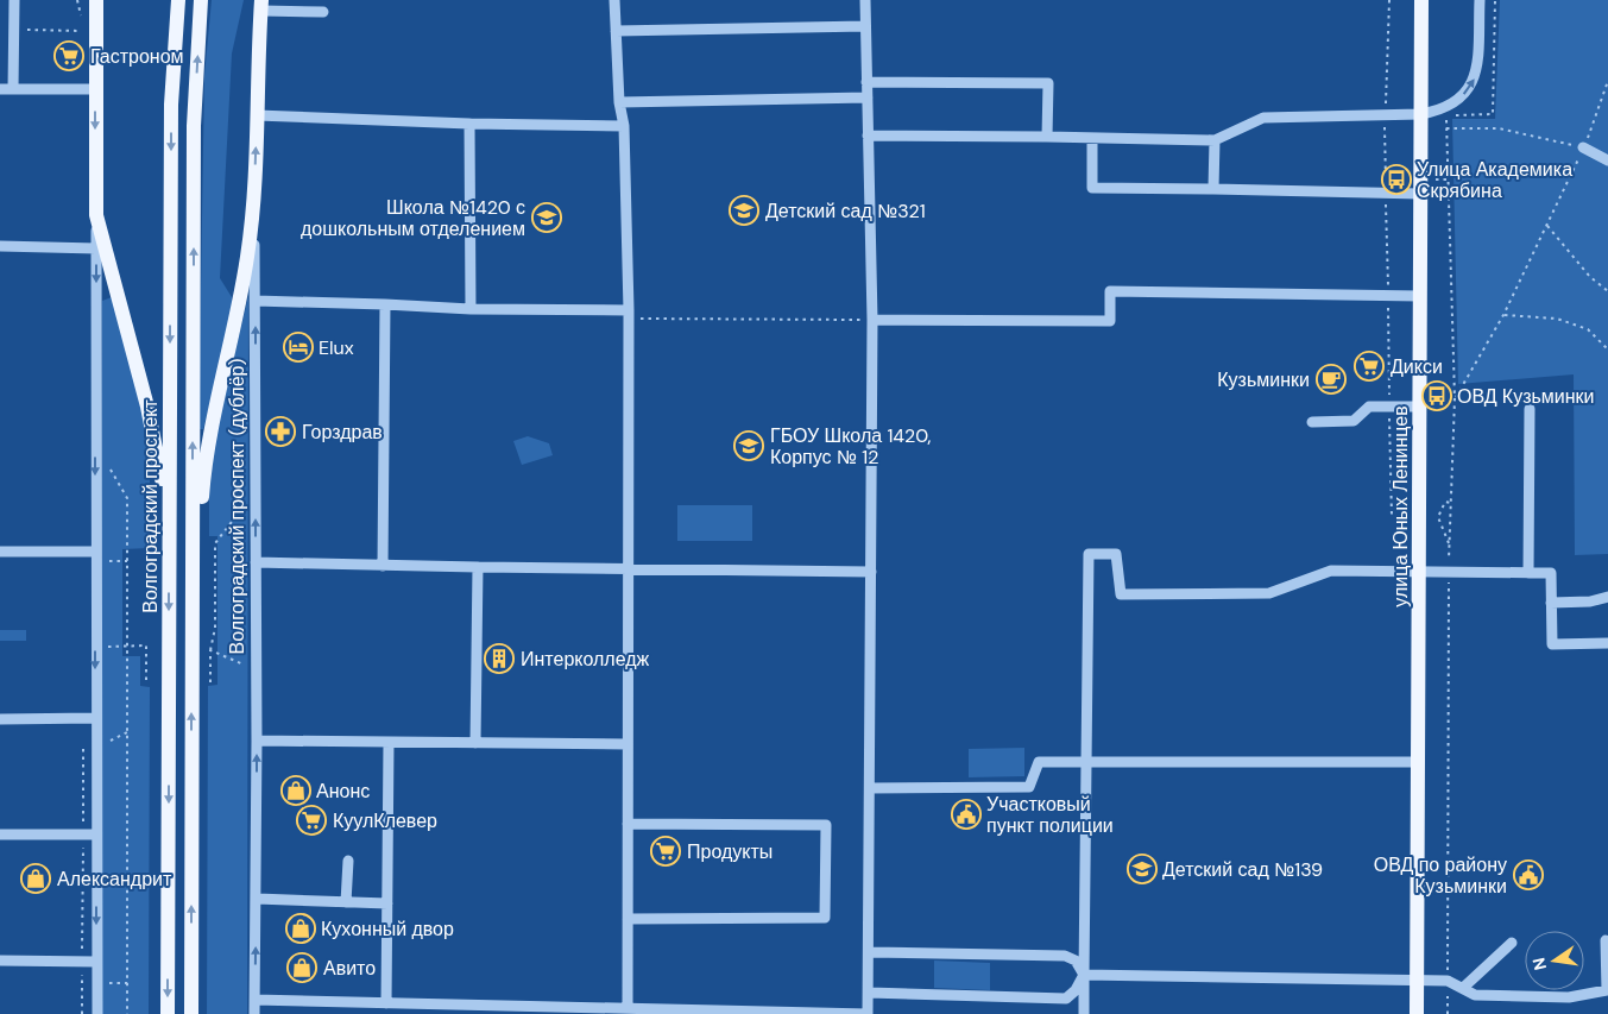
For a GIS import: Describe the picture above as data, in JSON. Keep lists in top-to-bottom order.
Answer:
{
  "streets": {
    "main road": ["Волгоградский проспект", "Волгоградский проспект (дублёр)", "улица Юных Ленинцев"]
  },
  "places": {
    "supermarket": [
      "Гастроном",
      "Дикси",
      "КуулКлевер",
      "Продукты"
    ],
    "bus stop": ["Улица Академика Скрябина", "ОВД Кузьминки"],
    "school or university": [
      "Детский сад №321",
      "Школа №1420 с дошкольным отделением",
      "ГБОУ Школа 1420, Корпус № 12",
      "Детский сад №139"
    ],
    "hotel": ["Elux"],
    "cafe": ["Кузьминки"],
    "pharmacy": ["Горздрав"],
    "building": ["Интерколледж"],
    "shop": [
      "Анонс",
      "Александрит",
      "Кухонный двор",
      "Авито"
    ],
    "public building": ["Участковый пункт полиции", "ОВД по району Кузьминки"]
  },
  "north": "left"
}
